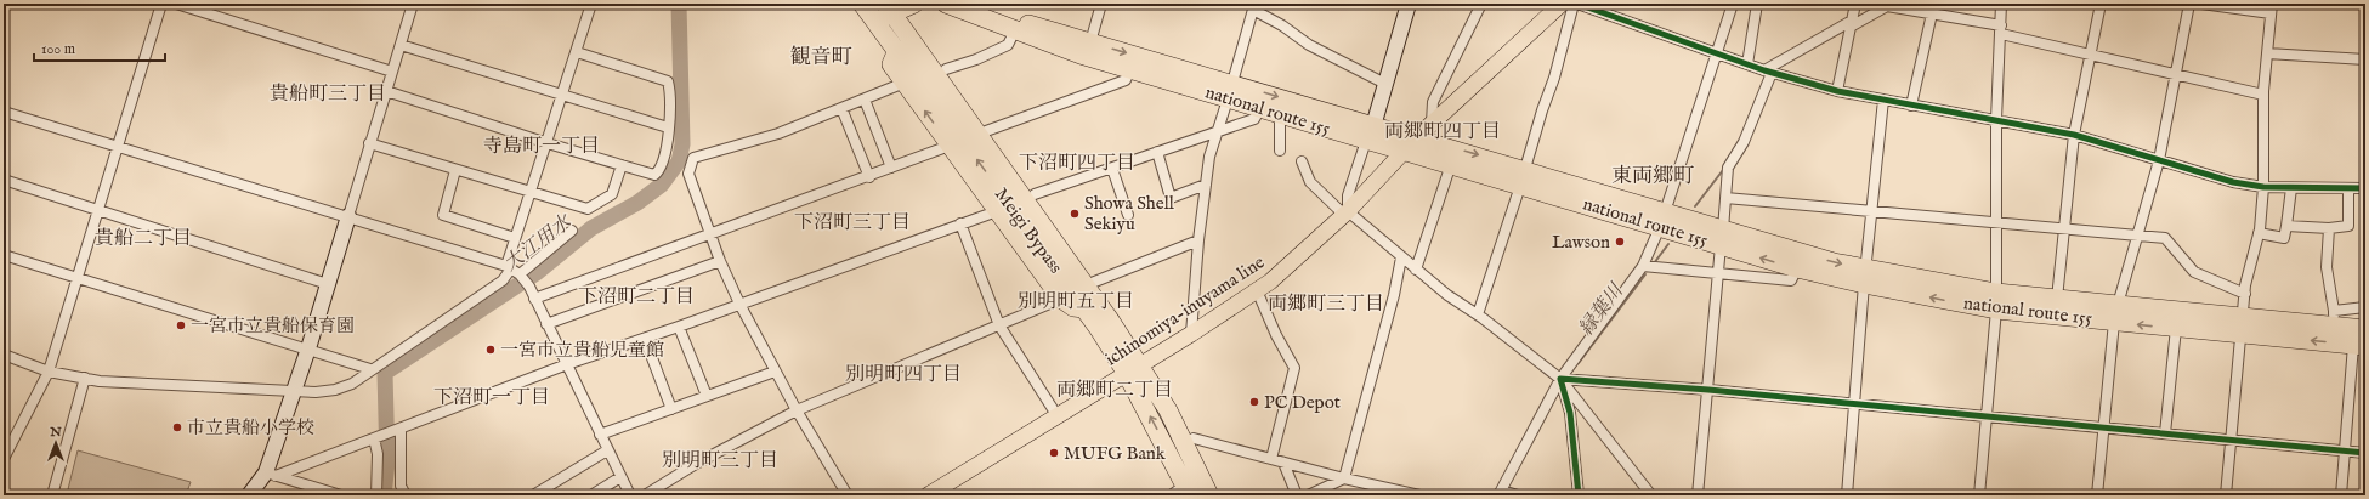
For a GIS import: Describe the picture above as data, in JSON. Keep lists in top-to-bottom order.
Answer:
{
  "streets": {
    "highway": ["national route 155", "Meigi Bypass"],
    "main road": ["ichinomiya-inuyama line"]
  },
  "crossings": [
    ["national route 155", "ichinomiya-inuyama line"],
    ["Meigi Bypass", "ichinomiya-inuyama line"]
  ],
  "districts": [
    "観音町",
    "貴船町三丁目",
    "両郷町四丁目",
    "寺島町一丁目",
    "下沼町四丁目",
    "東両郷町",
    "下沼町三丁目",
    "貴船二丁目",
    "下沼町二丁目",
    "別明町五丁目",
    "両郷町三丁目",
    "別明町四丁目",
    "両郷町二丁目",
    "下沼町一丁目",
    "別明町三丁目"
  ],
  "water": ["大江用水", "縁葉川"],
  "places": [
    "Showa Shell Sekiyu",
    "Lawson",
    "一宮市立貴船保育園",
    "一宮市立貴船児童館",
    "PC Depot",
    "市立貴船小学校",
    "MUFG Bank"
  ],
  "scale_bar": "100 m",
  "north": "top"
}
